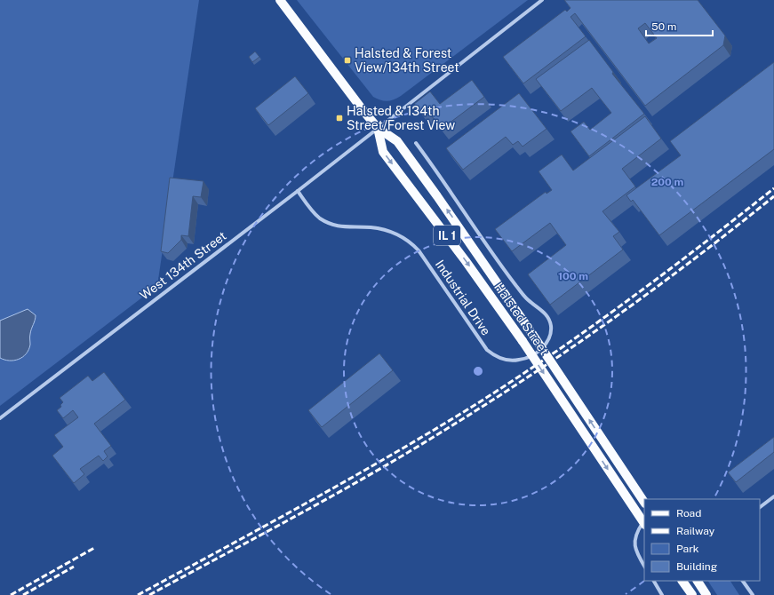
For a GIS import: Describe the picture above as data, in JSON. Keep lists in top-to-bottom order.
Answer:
{
  "streets": {
    "main road": ["IL 1", "Halsted Street"],
    "street": ["West 134th Street", "Industrial Drive"]
  },
  "crossings": [
    ["West 134th Street", "Industrial Drive"],
    ["West 134th Street", "Halsted Street"]
  ],
  "places": {
    "transit": ["Halsted & Forest View/134th Street", "Halsted & 134th Street/Forest View"]
  },
  "legend": [
    "Road",
    "Railway",
    "Park",
    "Building"
  ],
  "scale_bar": "50 m",
  "rings": ["200 m", "100 m"]
}
